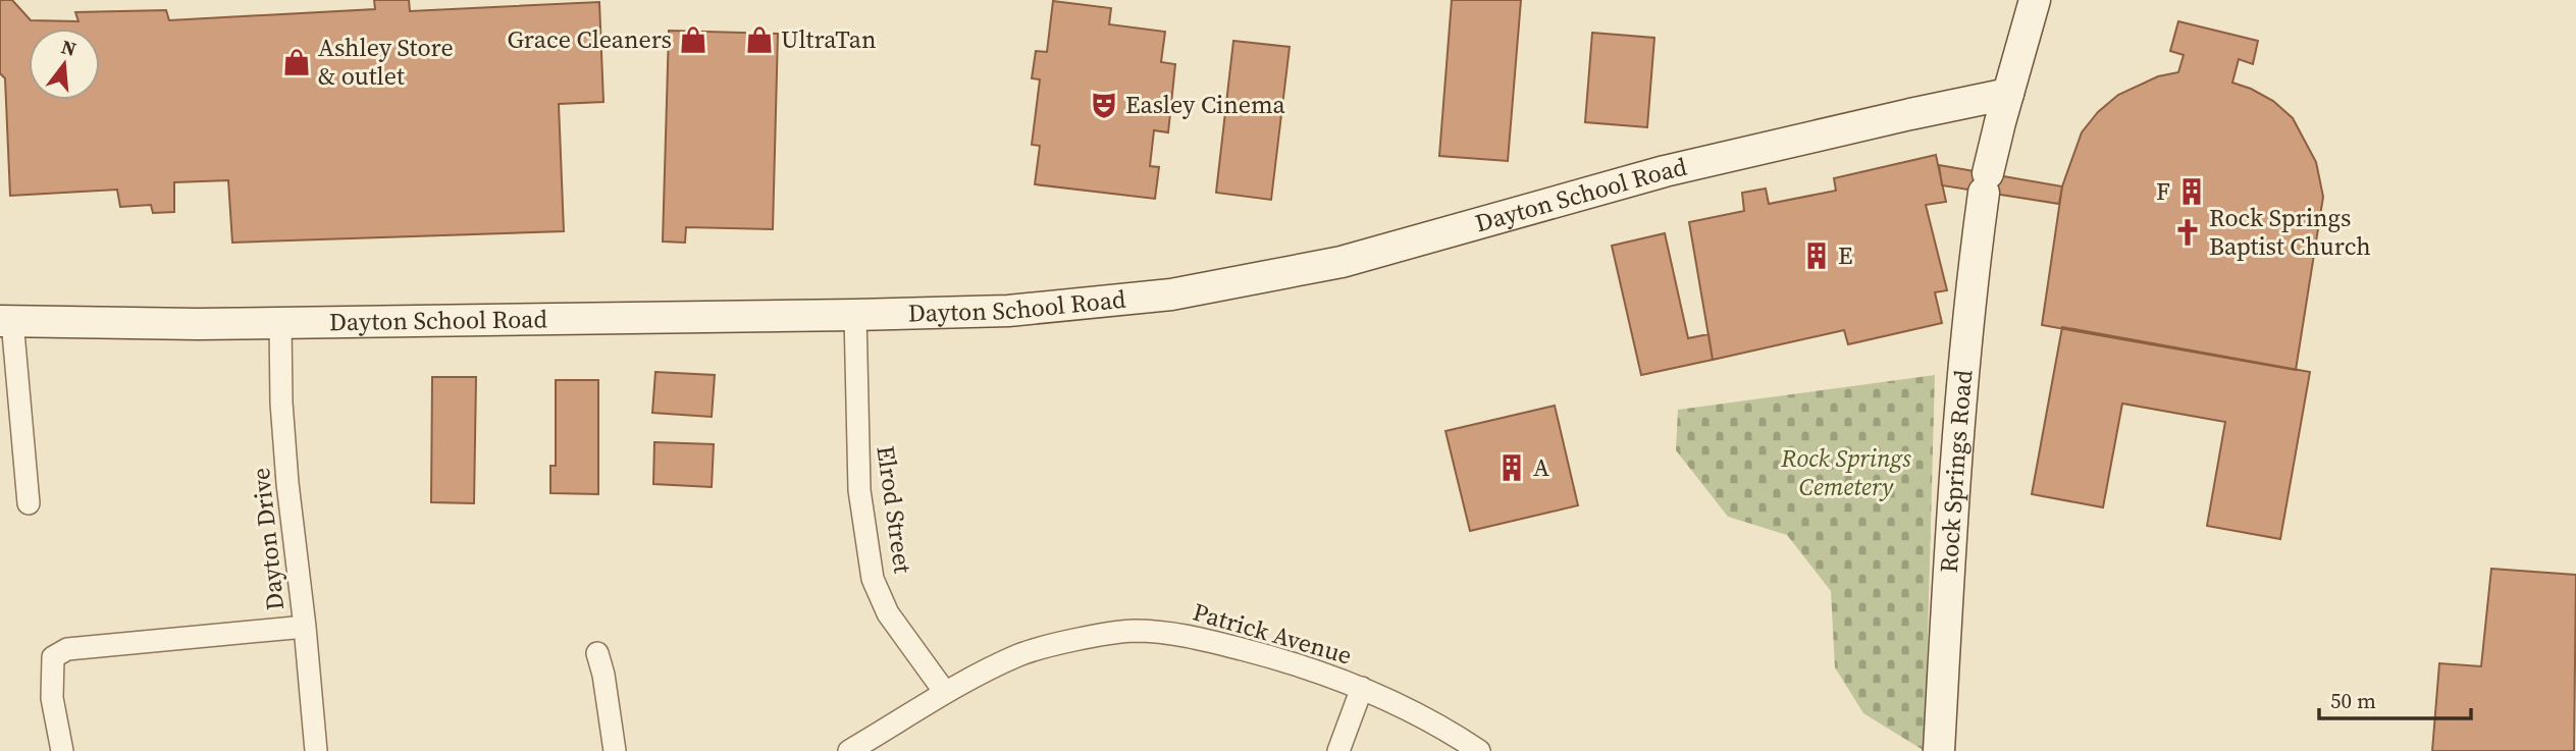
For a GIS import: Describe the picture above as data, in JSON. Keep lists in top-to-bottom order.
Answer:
{
  "streets": {
    "street": [
      "Dayton School Road",
      "Rock Springs Road",
      "Elrod Street",
      "Dayton Drive",
      "Patrick Avenue"
    ]
  },
  "crossings": [
    ["Dayton School Road", "Rock Springs Road"],
    ["Dayton School Road", "Elrod Street"],
    ["Dayton School Road", "Dayton Drive"],
    ["Elrod Street", "Patrick Avenue"]
  ],
  "parks": ["Rock Springs Cemetery"],
  "places": {
    "shop": ["Grace Cleaners", "UltraTan", "Ashley Store & outlet"],
    "theatre": ["Easley Cinema"],
    "building": ["F", "E", "A"],
    "church": ["Rock Springs Baptist Church"]
  },
  "scale_bar": "50 m",
  "north": "top"
}
